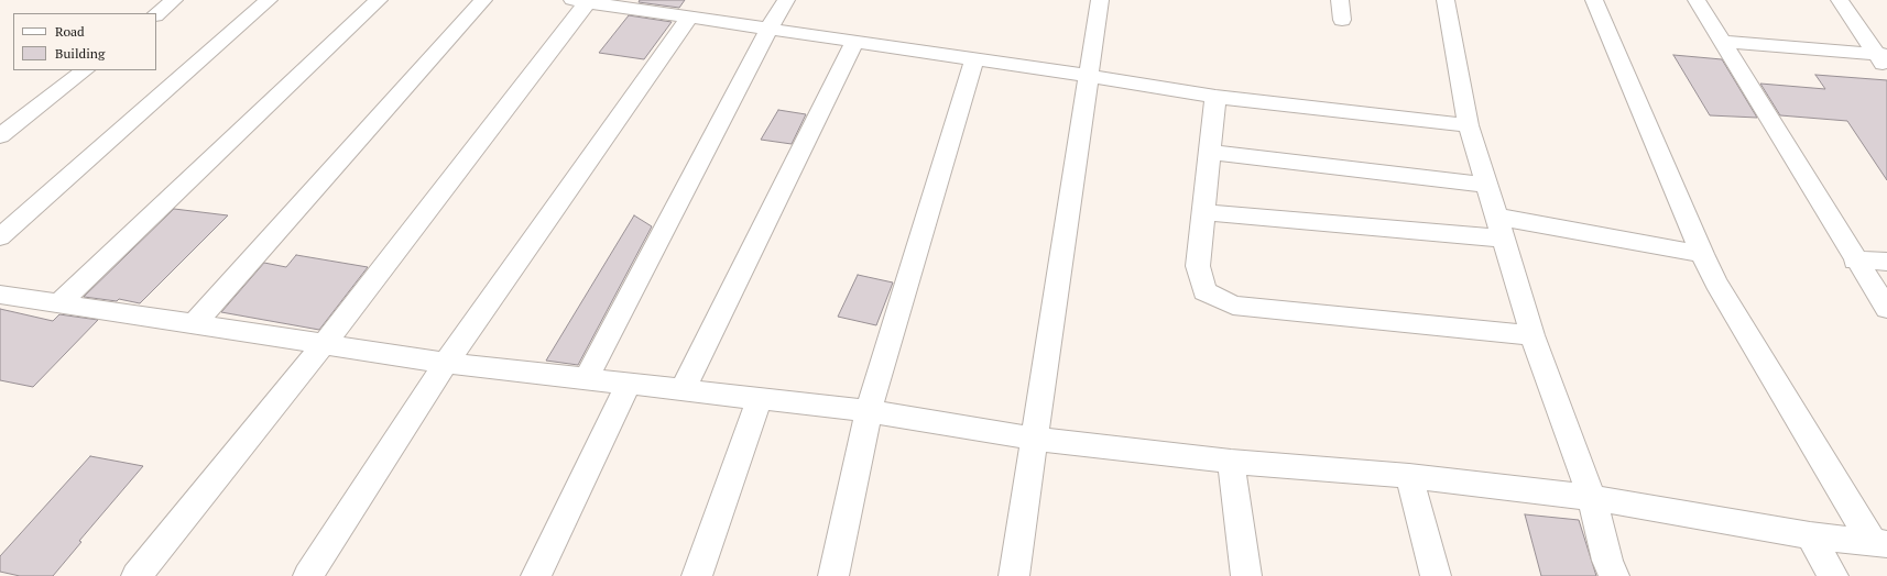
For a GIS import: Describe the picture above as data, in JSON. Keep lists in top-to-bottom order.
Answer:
{
  "legend": ["Road", "Building"]
}
